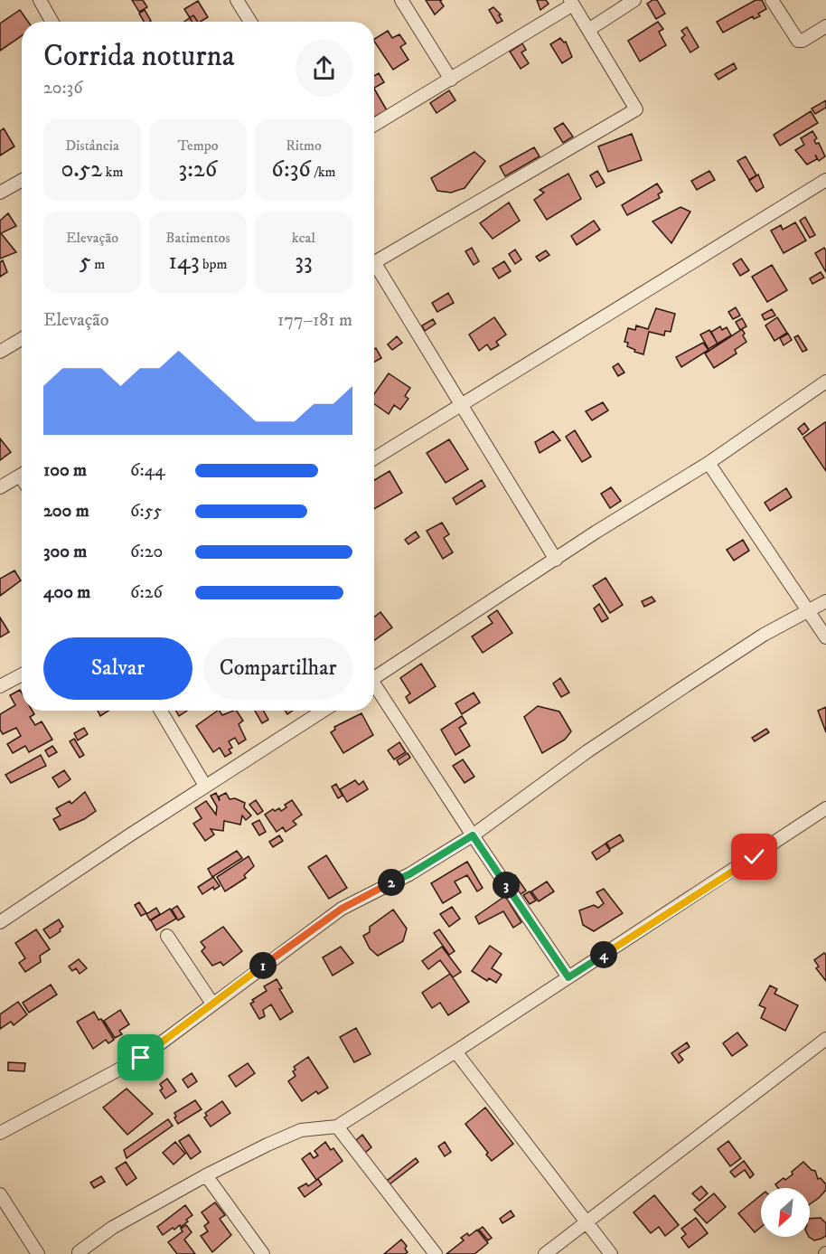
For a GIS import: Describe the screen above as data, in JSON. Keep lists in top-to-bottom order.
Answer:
{
  "north": "bottom left",
  "page": {
    "heading": ["Corrida noturna", "20:36"],
    "stats": [
      ["Distância", "0.52 km"],
      ["Tempo", "3:26"],
      ["Ritmo", "6:36 /km"],
      ["Elevação", "5 m"],
      ["Batimentos", "143 bpm"],
      ["kcal", "33"]
    ],
    "chart": ["Elevação", "177–181 m"],
    "list": [
      {
        "name": "100 m",
        "note": "6:44"
      },
      {
        "name": "200 m",
        "note": "6:55"
      },
      {
        "name": "300 m",
        "note": "6:20"
      },
      {
        "name": "400 m",
        "note": "6:26"
      }
    ],
    "buttons": ["Salvar", "Compartilhar"],
    "pins": [
      "2",
      "3",
      "4",
      "1"
    ]
  }
}
